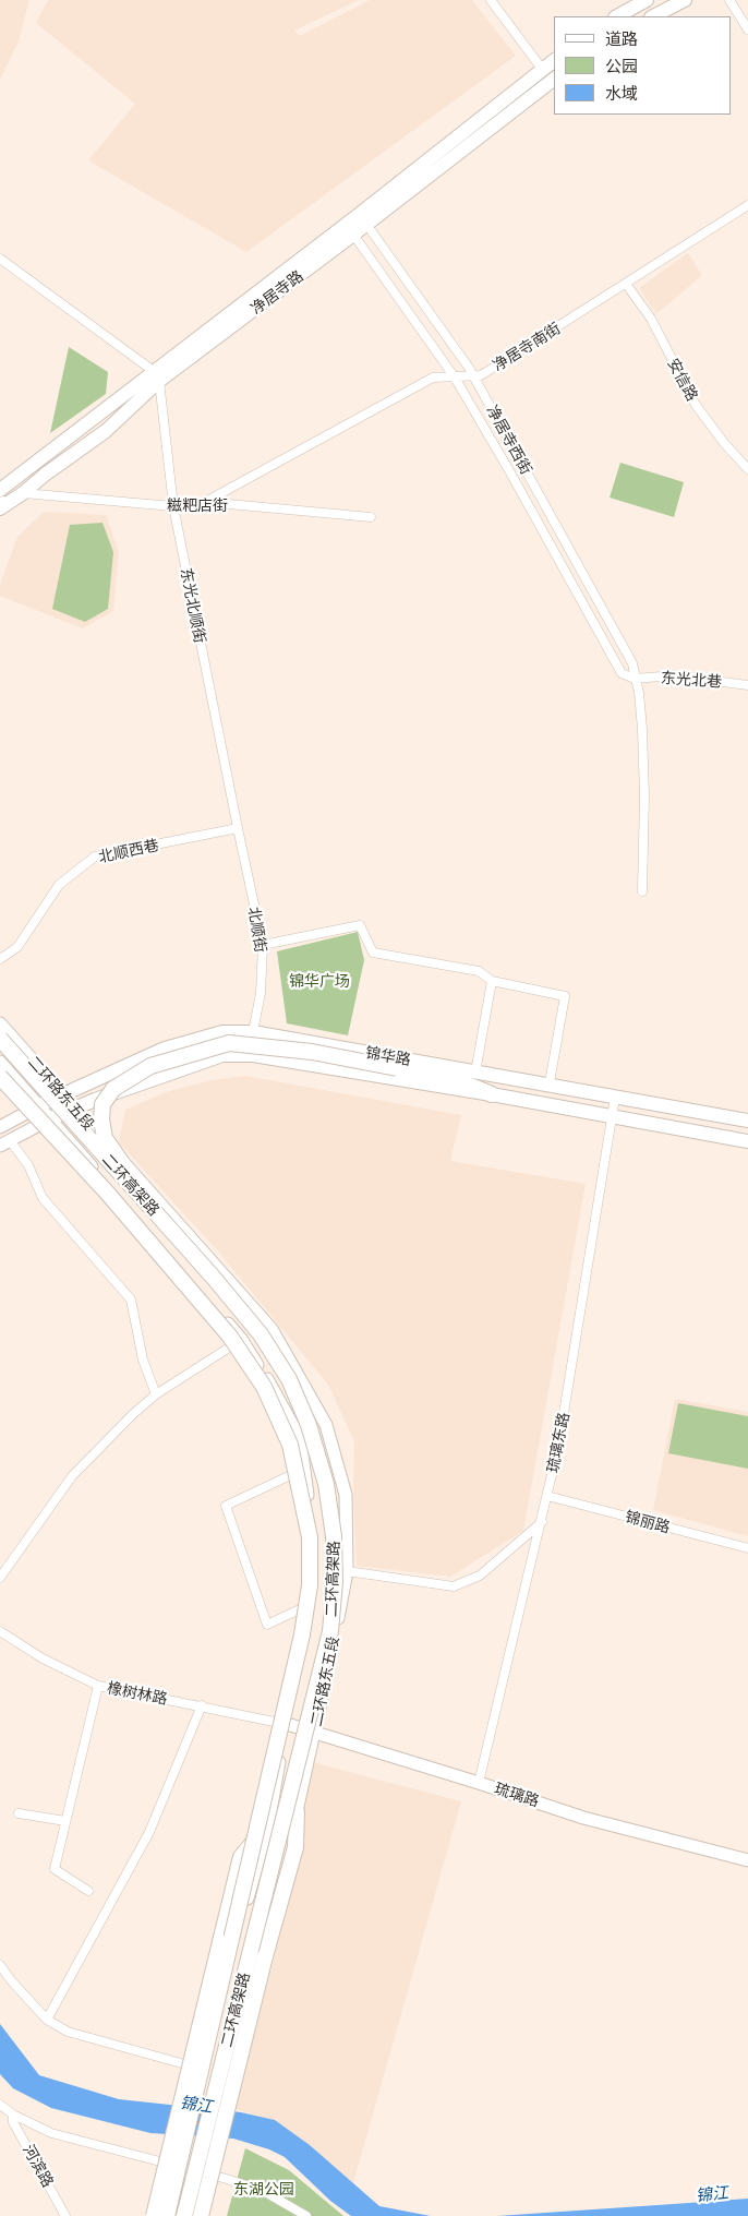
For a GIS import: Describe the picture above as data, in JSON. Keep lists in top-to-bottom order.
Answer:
{
  "streets": {
    "highway": ["二环高架路"],
    "main road": [
      "净居寺路",
      "锦华路",
      "二环路东五段",
      "琉璃路"
    ],
    "street": [
      "净居寺南街",
      "安信路",
      "净居寺西街",
      "糍粑店街",
      "东光北顺街",
      "东光北巷",
      "北顺西巷",
      "北顺街",
      "琉璃东路",
      "锦丽路",
      "橡树林路",
      "河滨路"
    ]
  },
  "crossings": [
    ["净居寺路", "净居寺西街"],
    ["净居寺路", "糍粑店街"],
    ["净居寺路", "东光北顺街"],
    ["净居寺南街", "安信路"],
    ["净居寺南街", "净居寺西街"],
    ["净居寺南街", "糍粑店街"],
    ["净居寺西街", "东光北巷"],
    ["糍粑店街", "东光北顺街"],
    ["东光北顺街", "北顺西巷"],
    ["东光北顺街", "北顺街"],
    ["北顺西巷", "北顺街"],
    ["北顺街", "锦华路"],
    ["锦华路", "二环路东五段"],
    ["锦华路", "琉璃东路"],
    ["二环路东五段", "橡树林路"],
    ["二环路东五段", "琉璃路"],
    ["琉璃东路", "锦丽路"],
    ["琉璃东路", "琉璃路"],
    ["橡树林路", "琉璃路"]
  ],
  "water": ["锦江"],
  "parks": ["锦华广场", "东湖公园"],
  "legend": ["道路", "公园", "水域"]
}
